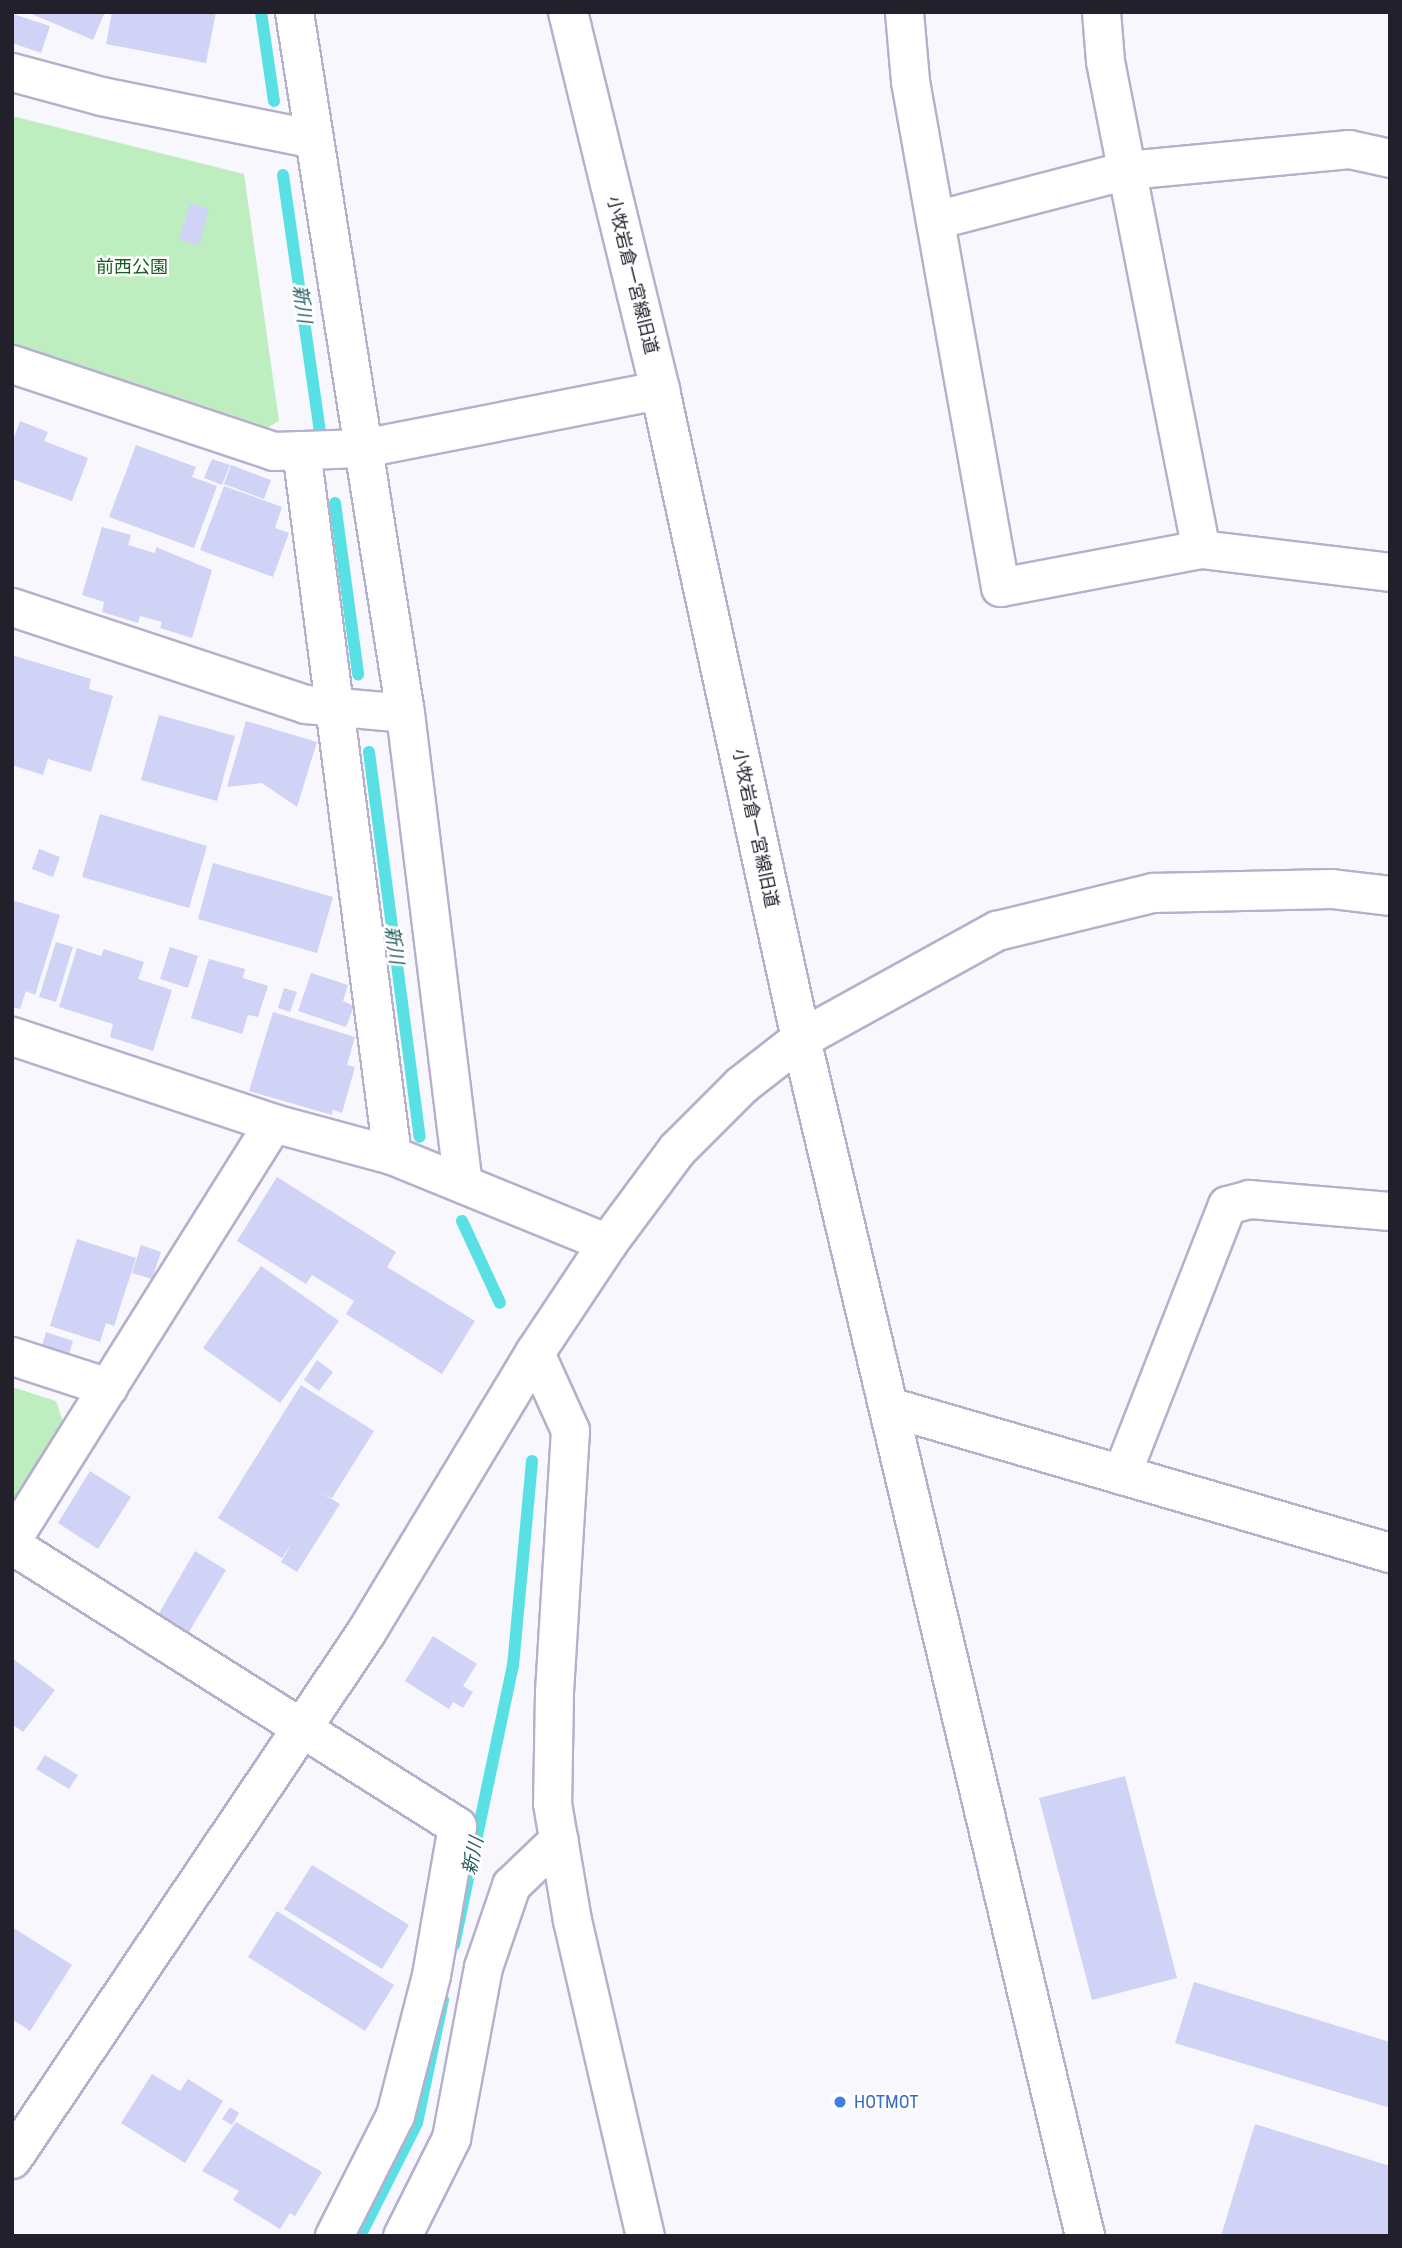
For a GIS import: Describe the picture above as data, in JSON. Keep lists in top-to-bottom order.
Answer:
{
  "streets": {
    "street": ["小牧岩倉一宮線旧道"]
  },
  "water": ["新川"],
  "parks": ["前西公園"],
  "places": ["HOTMOT"]
}
